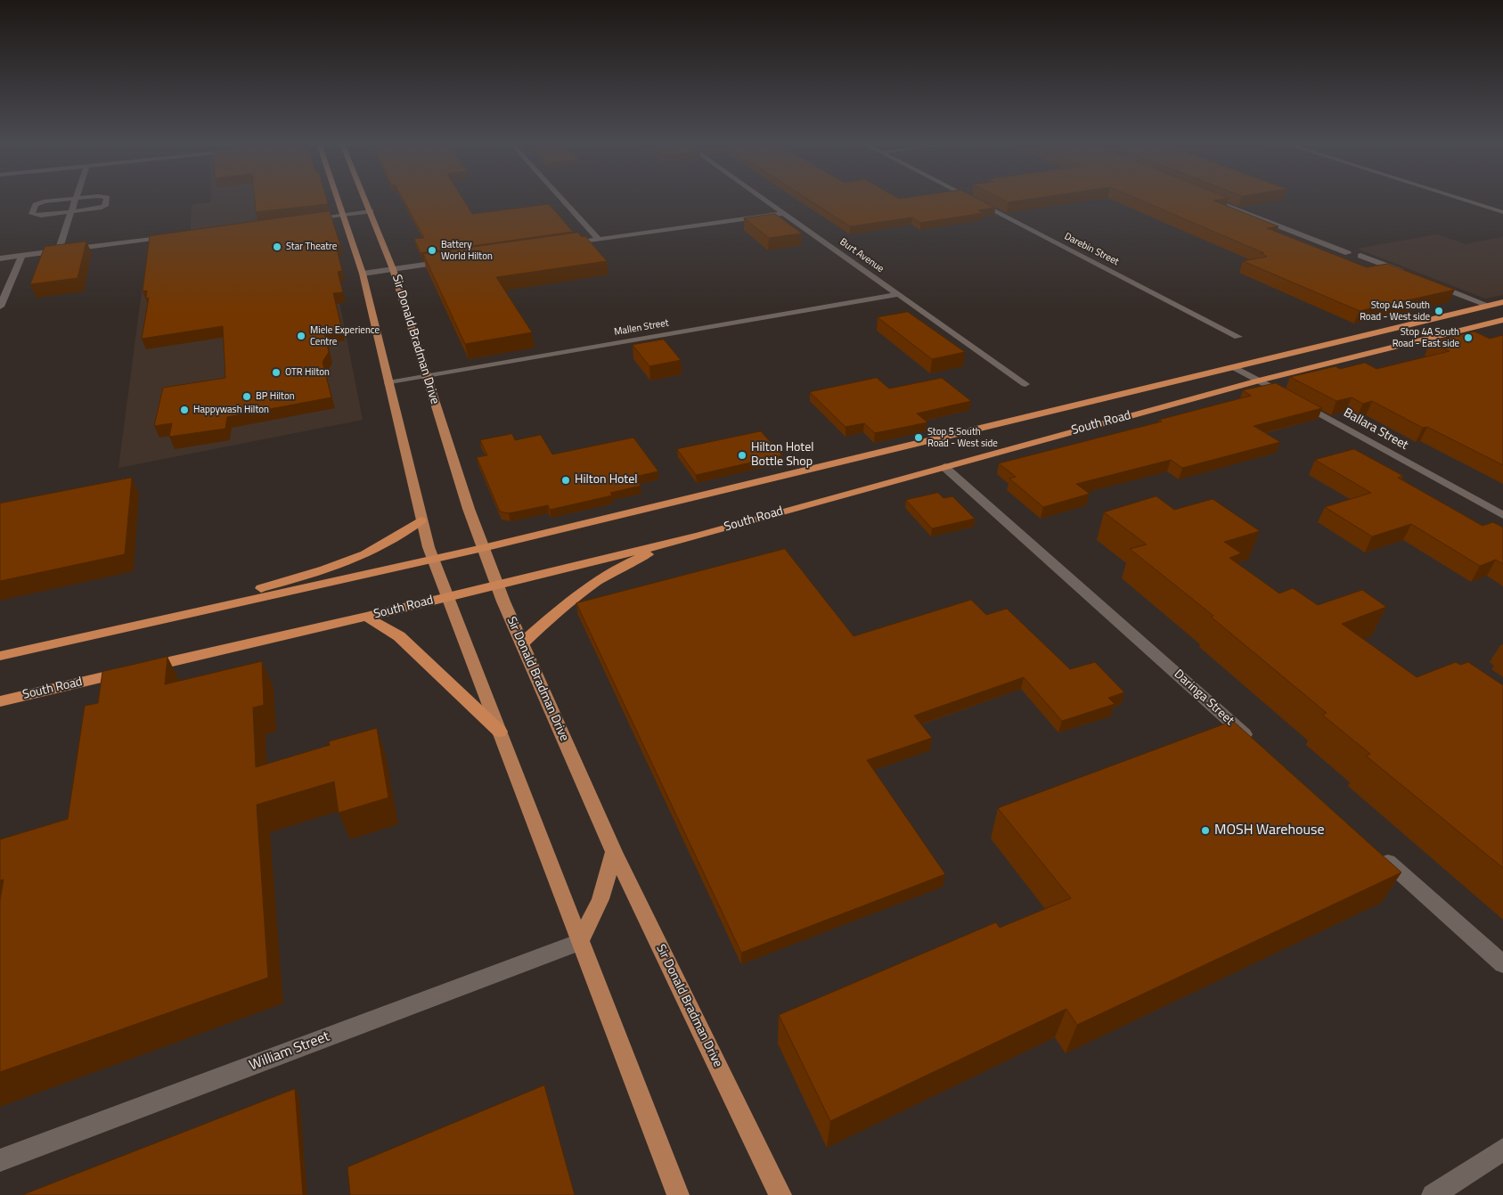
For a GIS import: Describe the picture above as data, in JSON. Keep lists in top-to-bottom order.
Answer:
{
  "streets": {
    "highway": ["South Road"],
    "main road": ["Sir Donald Bradman Drive"],
    "street": [
      "Darebin Street",
      "Burt Avenue",
      "Mallen Street",
      "Ballara Street",
      "Daringa Street",
      "William Street"
    ]
  },
  "crossings": [
    ["Burt Avenue", "Mallen Street"],
    ["Mallen Street", "Sir Donald Bradman Drive"],
    ["Sir Donald Bradman Drive", "South Road"],
    ["South Road", "Ballara Street"],
    ["South Road", "Daringa Street"]
  ],
  "places": [
    "Star Theatre",
    "Battery World Hilton",
    "Stop 4A South Road - West side",
    "Miele Experience Centre",
    "Stop 4A South Road - East side",
    "OTR Hilton",
    "BP Hilton",
    "Happywash Hilton",
    "Stop 5 South Road - West side",
    "Hilton Hotel Bottle Shop",
    "Hilton Hotel",
    "MOSH Warehouse"
  ]
}
